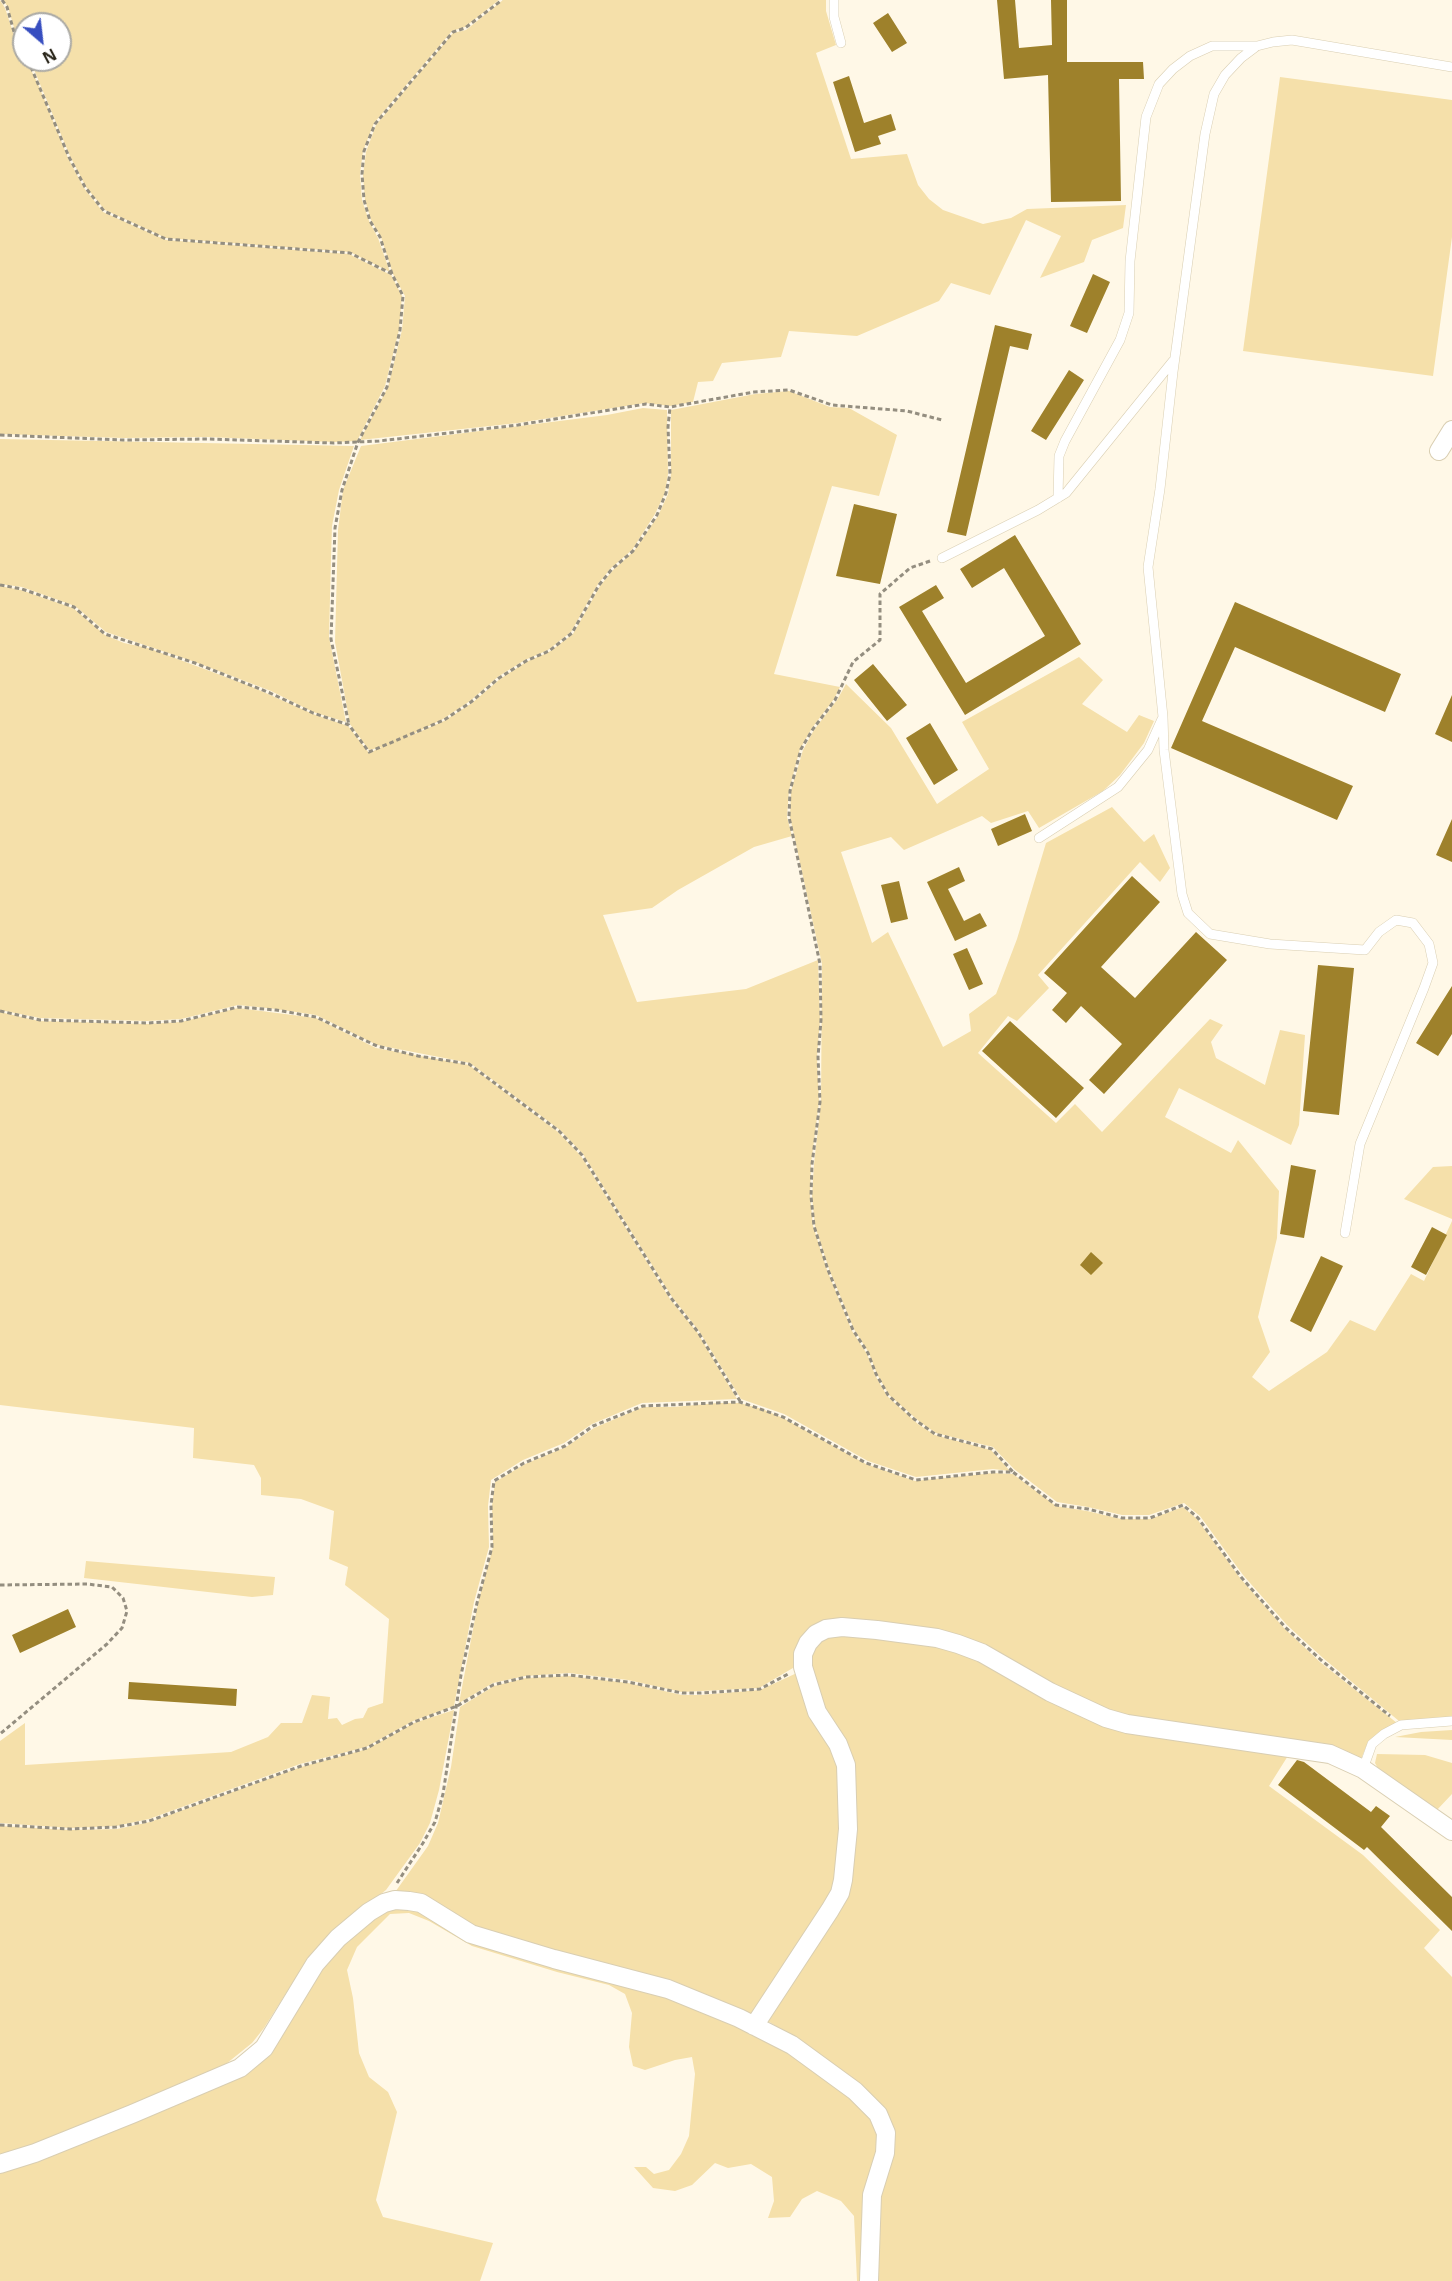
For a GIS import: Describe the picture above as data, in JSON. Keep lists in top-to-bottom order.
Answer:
{
  "north": "bottom right"
}
